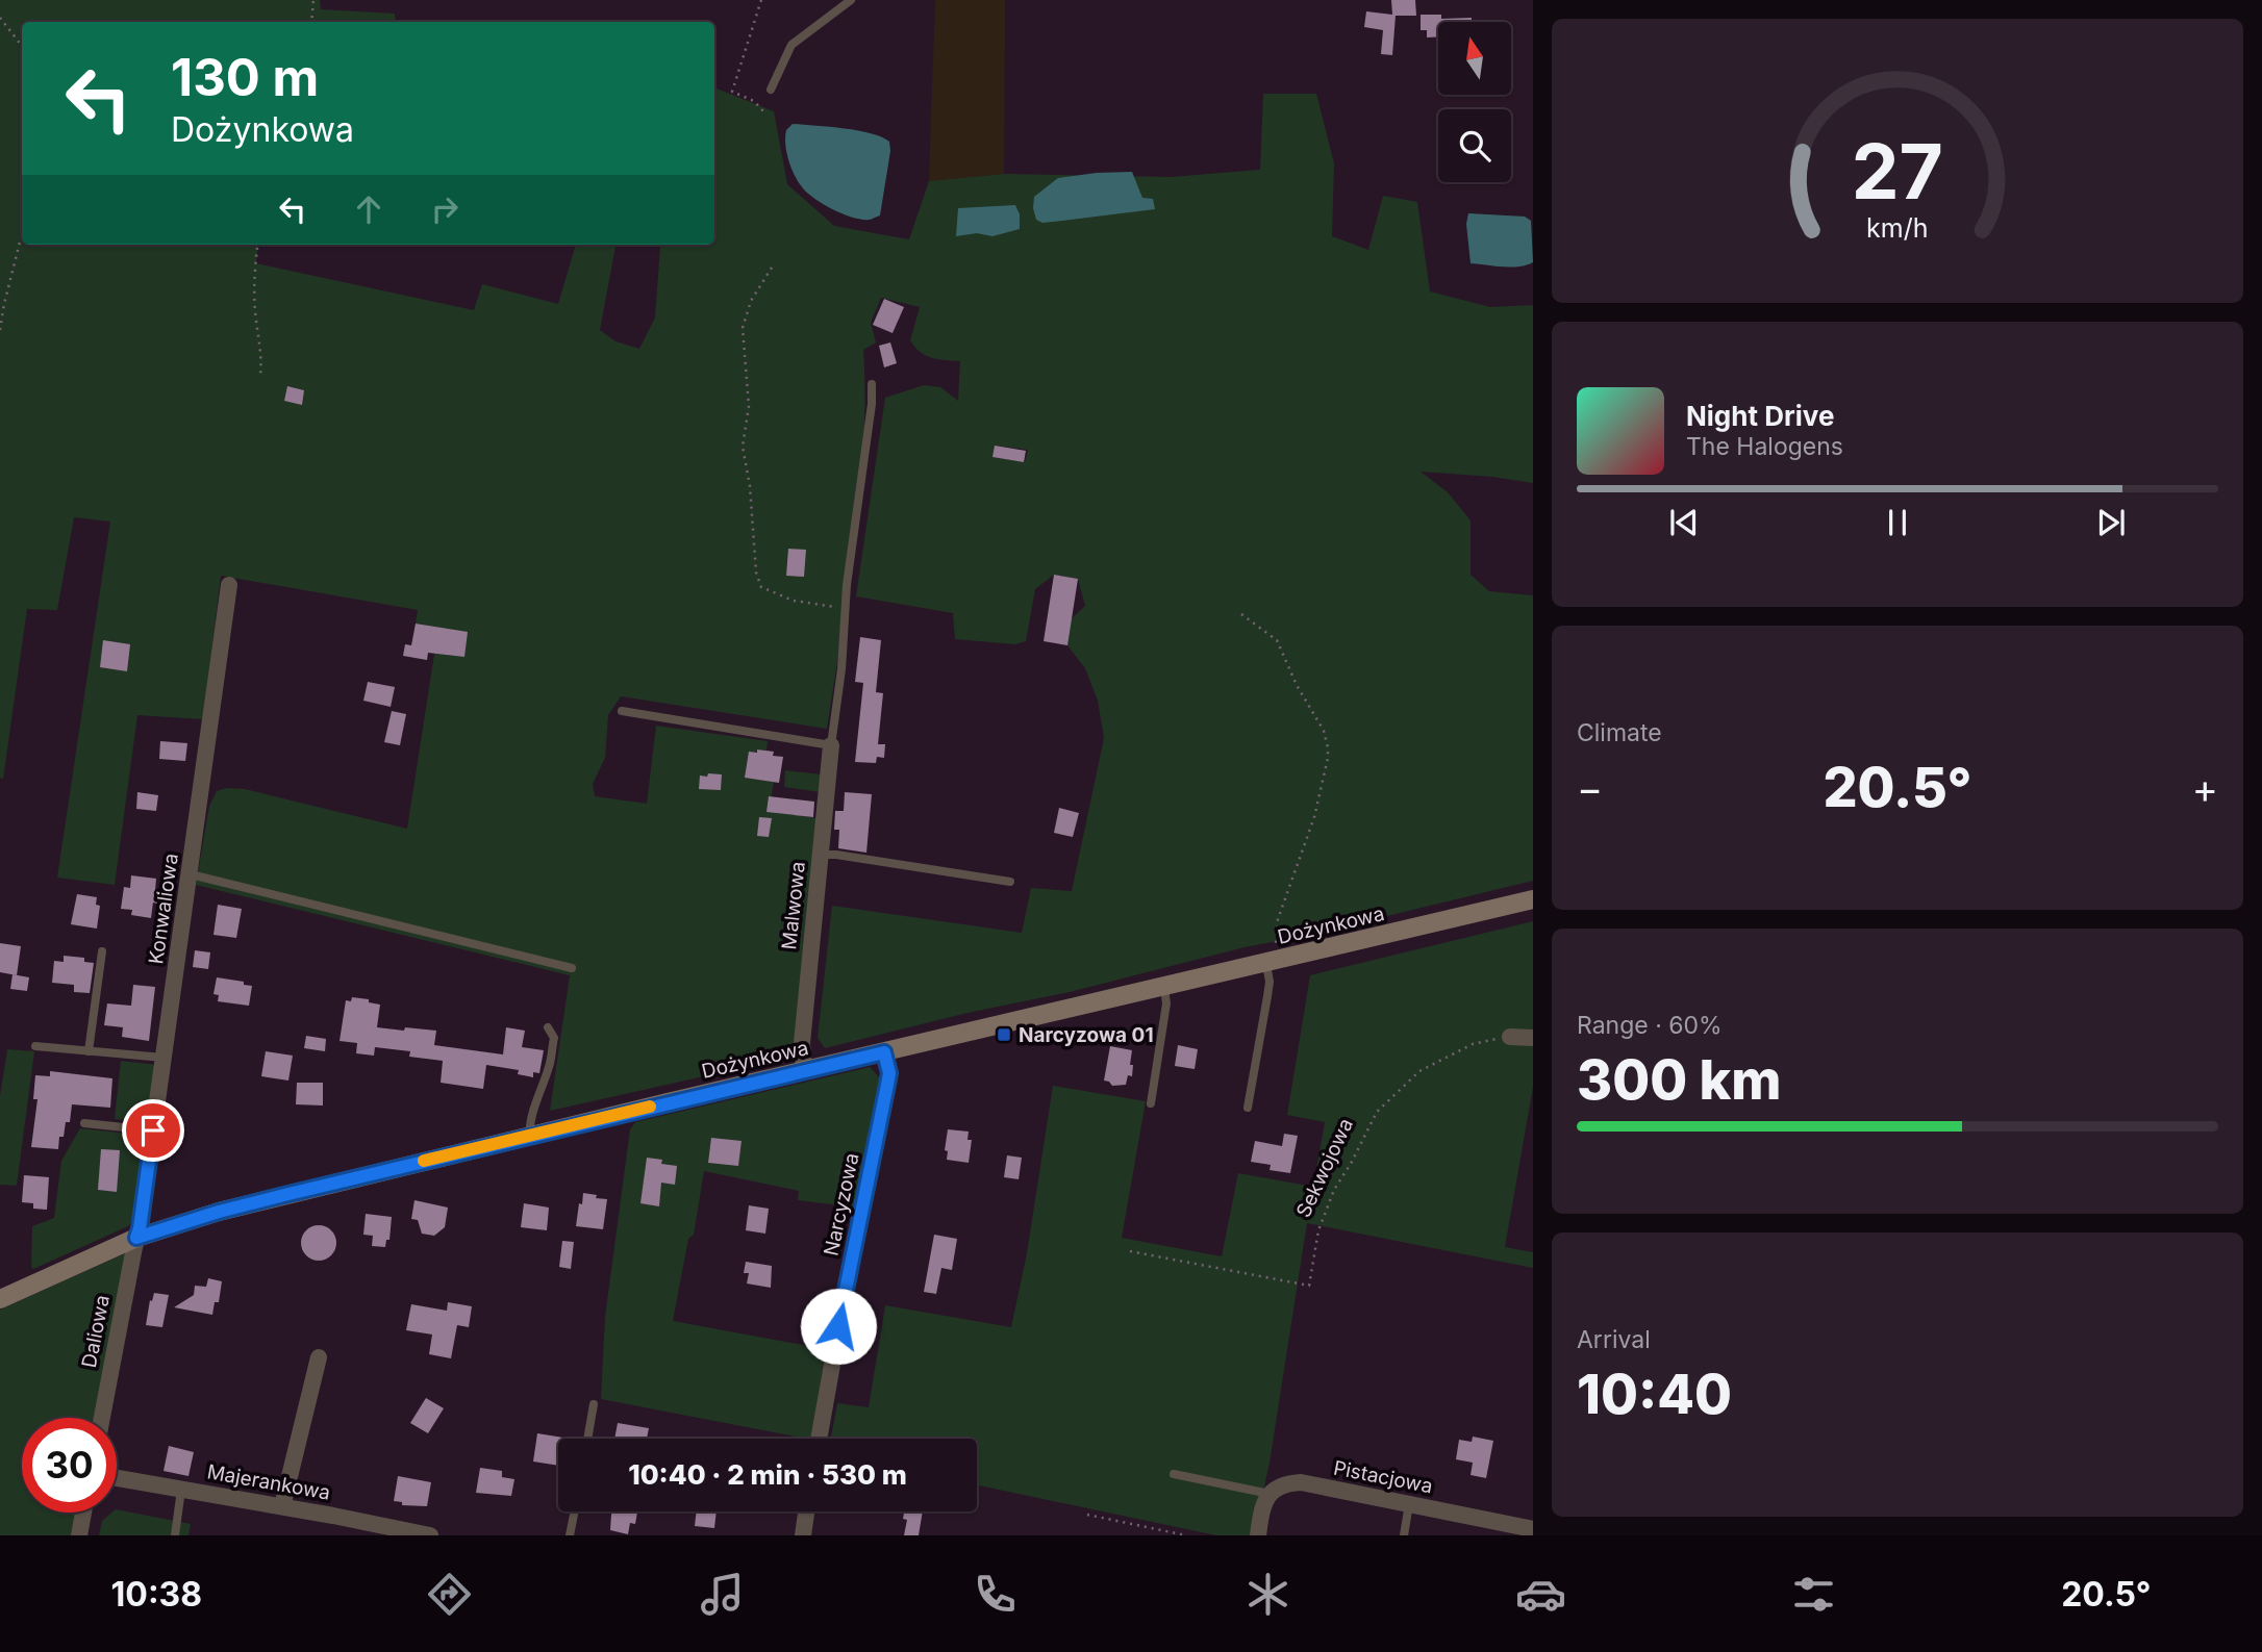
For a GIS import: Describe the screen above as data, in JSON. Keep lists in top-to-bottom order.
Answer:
{
  "streets": {
    "street": [
      "Malwowa",
      "Konwaliowa",
      "Dożynkowa",
      "Narcyzowa",
      "Daliowa",
      "Pistacjowa",
      "Majerankowa"
    ],
    "path": ["Sekwojowa"]
  },
  "crossings": [
    ["Malwowa", "Dożynkowa"],
    ["Konwaliowa", "Dożynkowa"],
    ["Konwaliowa", "Daliowa"],
    ["Dożynkowa", "Narcyzowa"],
    ["Dożynkowa", "Daliowa"]
  ],
  "places": {
    "transit": ["Narcyzowa 01"]
  },
  "north": "top",
  "page": {
    "turn": ["130 m", "Dożynkowa"],
    "song": ["Night Drive", "The Halogens"],
    "tile": [
      "Climate",
      ["Range · 60%", "300 km"],
      ["Arrival", "10:40"]
    ],
    "heat": ["−", "20.5°", "+"],
    "limit": "30",
    "trip": "10:40 · 2 min · 530 m",
    "tabs": ["10:38", "20.5°"],
    "gauge": ["27", "km/h"]
  }
}
